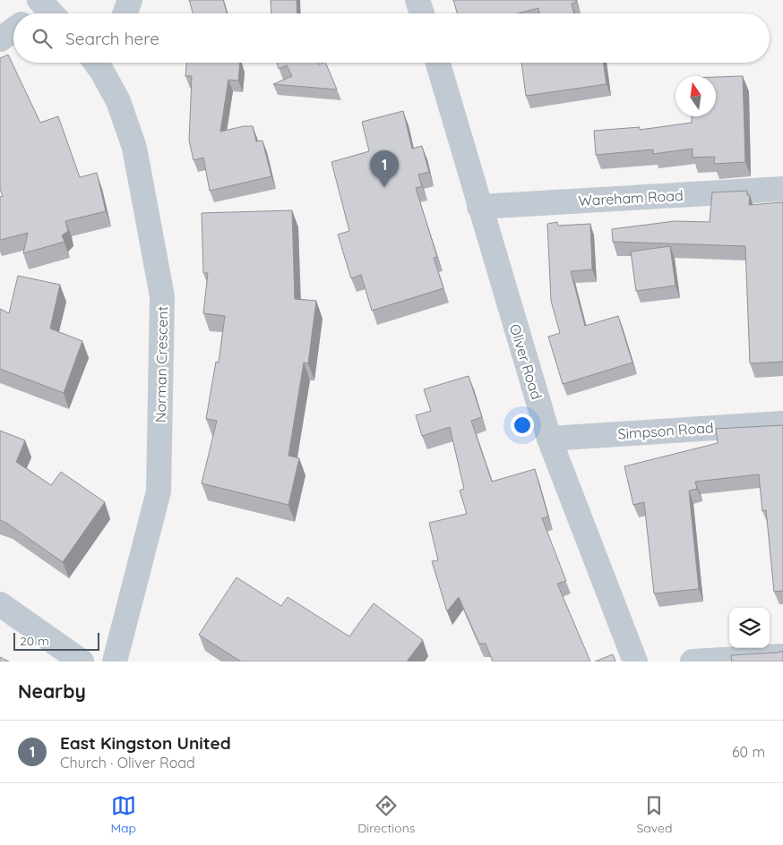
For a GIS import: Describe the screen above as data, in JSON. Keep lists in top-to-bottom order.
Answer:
{
  "streets": {
    "street": [
      "Wareham Road",
      "Oliver Road",
      "Norman Crescent",
      "Simpson Road"
    ]
  },
  "crossings": [
    ["Wareham Road", "Oliver Road"],
    ["Oliver Road", "Simpson Road"]
  ],
  "scale_bar": "20 m",
  "north": "top",
  "page": {
    "search": "Search here",
    "pins": "1",
    "scale": "20 m",
    "heading": "Nearby",
    "list": [
      {
        "mark": "1",
        "name": "East Kingston United",
        "note": "Church · Oliver Road",
        "value": "60 m"
      }
    ],
    "nav": ["Map", "Directions", "Saved"]
  }
}
